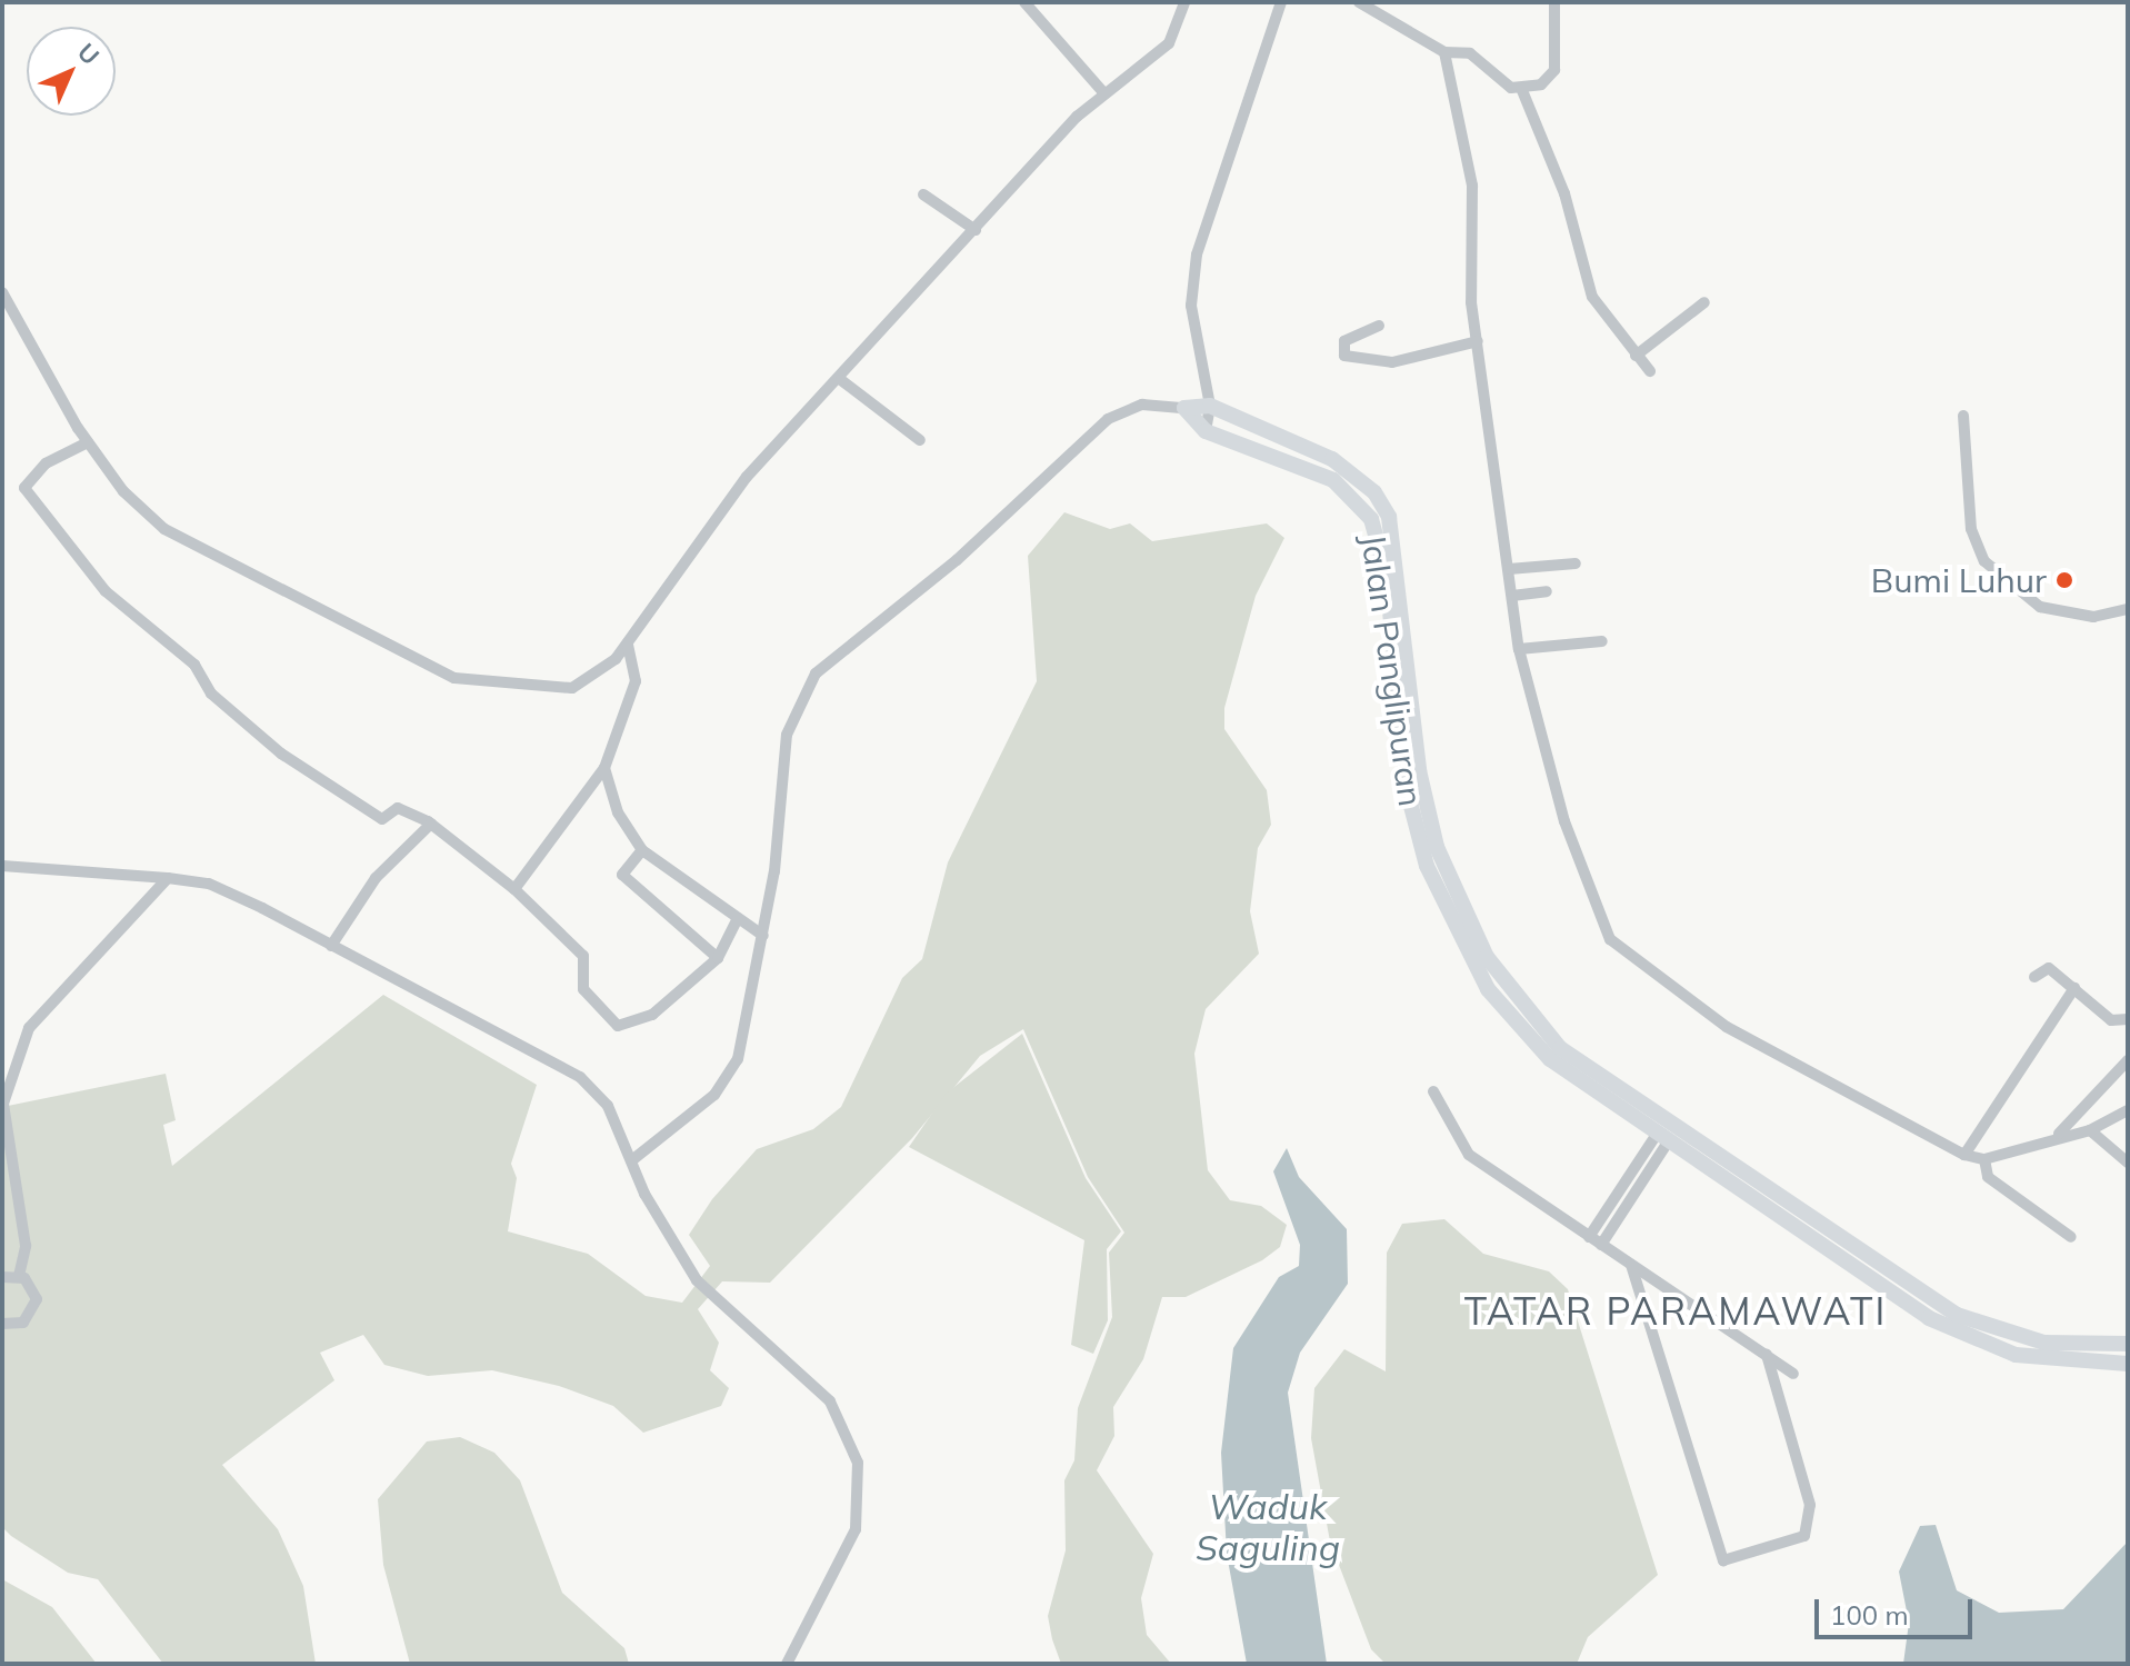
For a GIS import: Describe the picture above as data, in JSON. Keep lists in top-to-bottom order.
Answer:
{
  "streets": {
    "main road": ["Jalan Panglipuran"]
  },
  "districts": ["TATAR PARAMAWATI"],
  "water": ["Waduk Saguling"],
  "places": ["Bumi Luhur"],
  "scale_bar": "100 m",
  "north": "top right"
}
